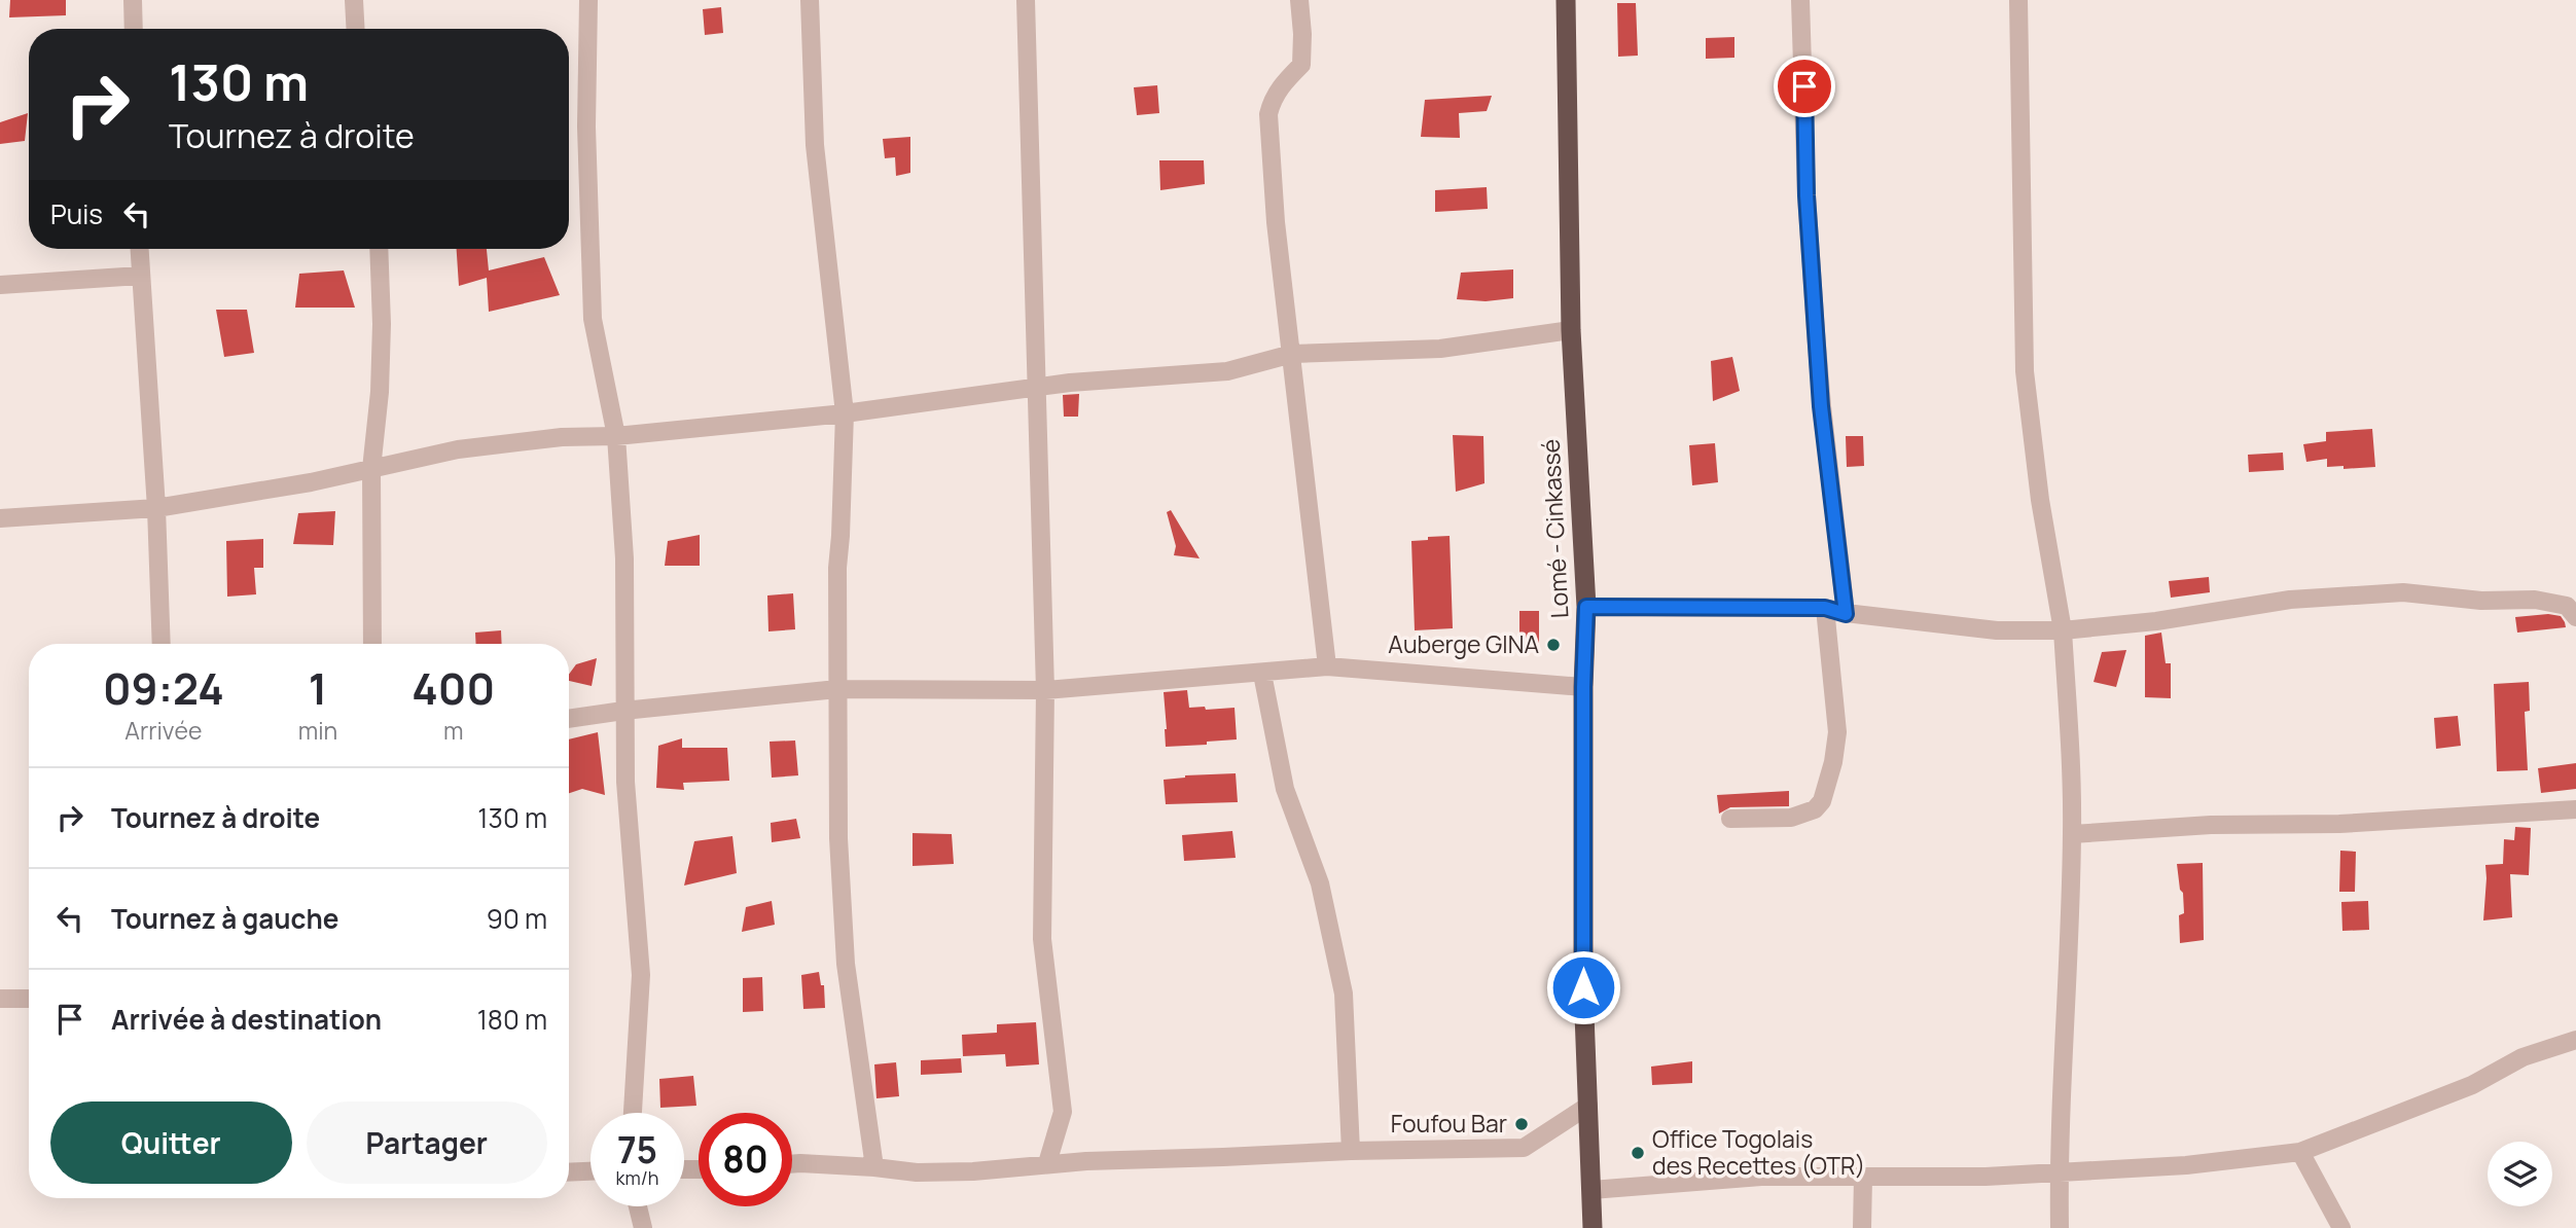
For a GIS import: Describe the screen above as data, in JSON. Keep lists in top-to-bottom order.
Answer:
{
  "streets": {
    "highway": ["Lomé - Cinkassé"]
  },
  "places": ["Auberge GINA", "Foufou Bar", "Office Togolais des Recettes (OTR)"],
  "page": {
    "turn": ["130 m", "Tournez à droite"],
    "then": "Puis",
    "eta": [
      "09:24",
      "Arrivée",
      "1",
      "min",
      "400",
      "m"
    ],
    "list": [
      {
        "name": "Tournez à droite",
        "value": "130 m"
      },
      {
        "name": "Tournez à gauche",
        "value": "90 m"
      },
      {
        "name": "Arrivée à destination",
        "value": "180 m"
      }
    ],
    "buttons": ["Quitter", "Partager"],
    "speed": "75 km/h",
    "limit": "80"
  }
}
